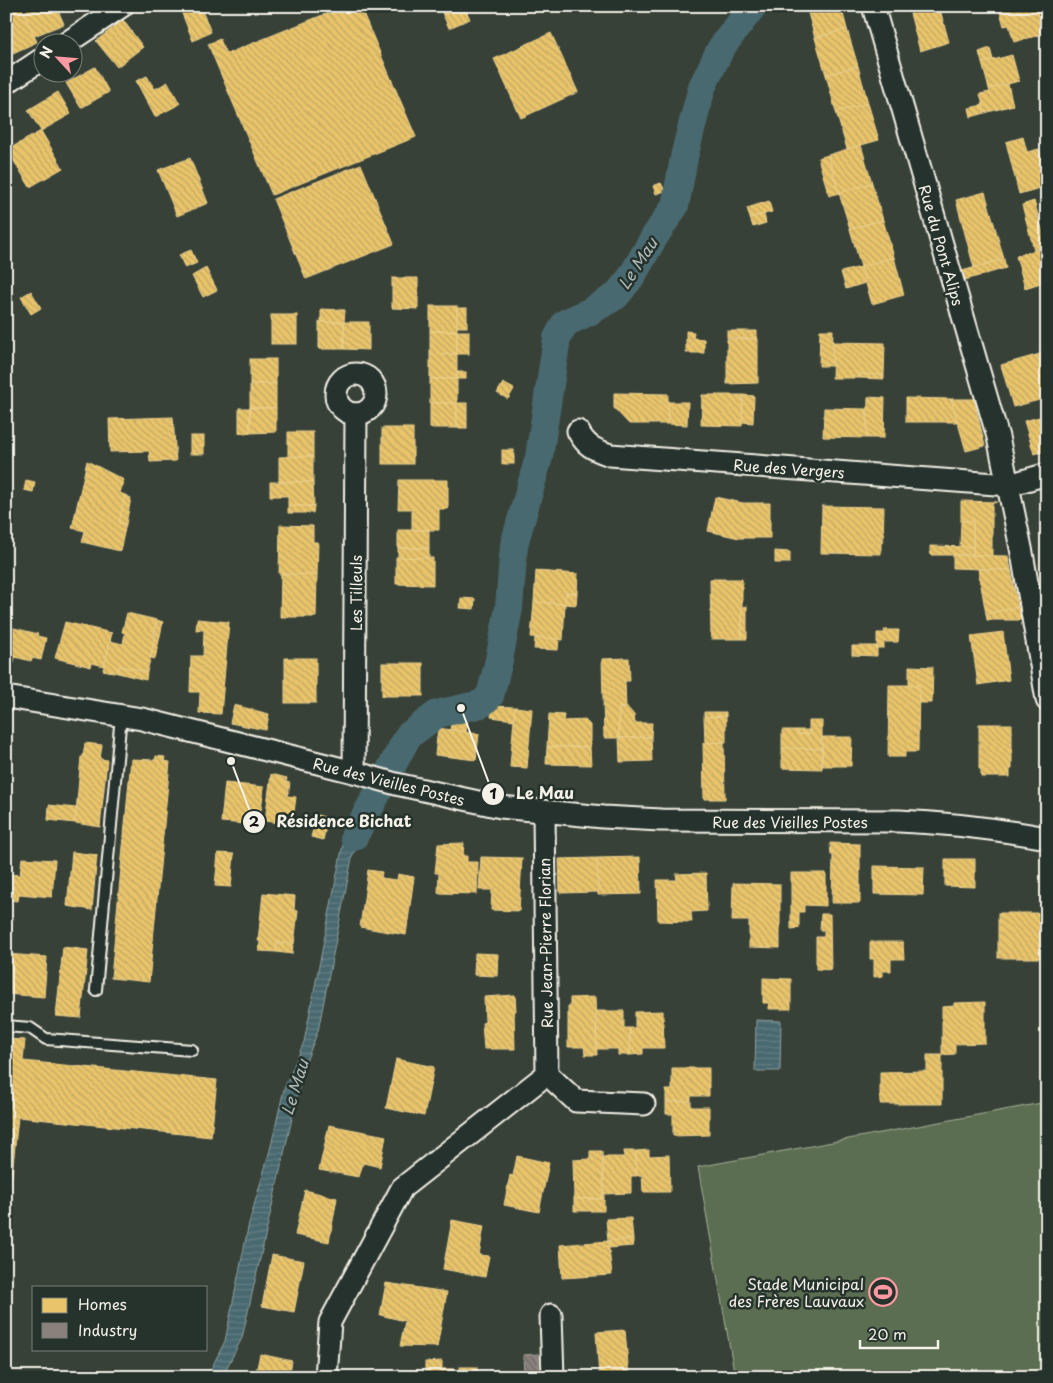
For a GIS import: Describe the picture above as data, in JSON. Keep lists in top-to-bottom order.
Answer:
{
  "streets": {
    "street": [
      "Rue du Pont Alips",
      "Rue des Vergers",
      "Les Tilleuls",
      "Rue des Vieilles Postes",
      "Rue Jean-Pierre Florian"
    ]
  },
  "crossings": [
    ["Rue du Pont Alips", "Rue des Vergers"],
    ["Les Tilleuls", "Rue des Vieilles Postes"],
    ["Rue des Vieilles Postes", "Rue Jean-Pierre Florian"]
  ],
  "water": ["Le Mau"],
  "places": {
    "other": ["Le Mau", "Résidence Bichat"],
    "sports": ["Stade Municipal des Frères Lauvaux"]
  },
  "legend": ["Homes", "Industry"],
  "scale_bar": "20 m",
  "north": "top left"
}
